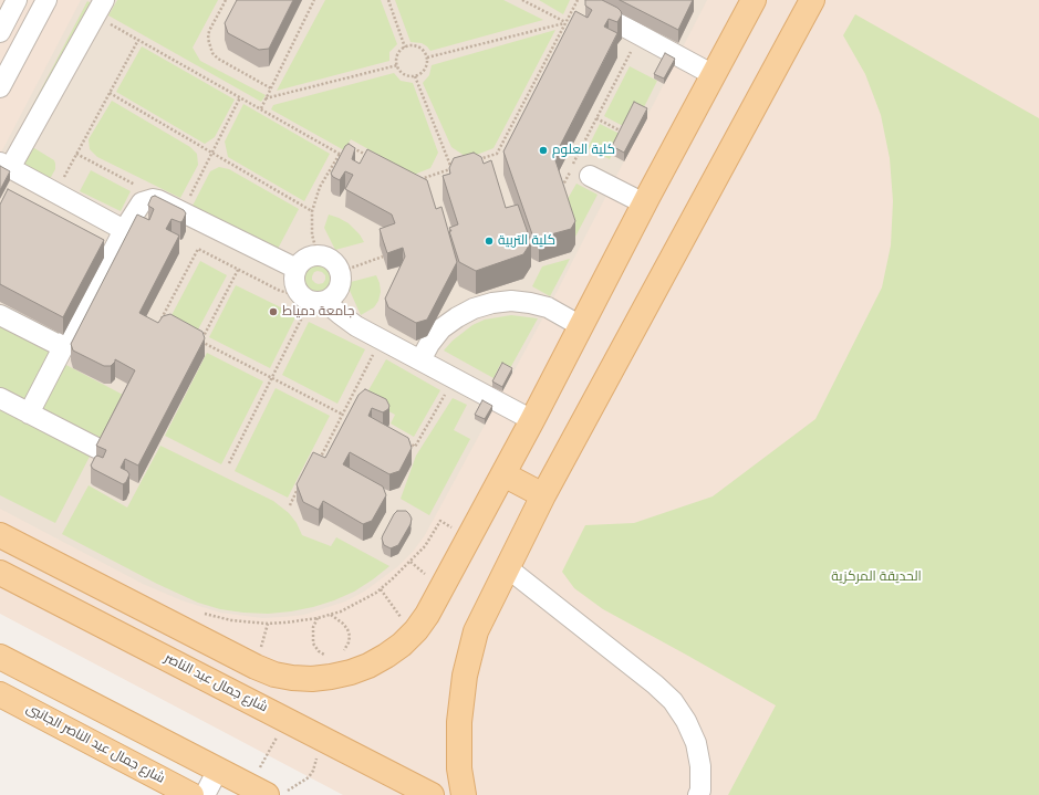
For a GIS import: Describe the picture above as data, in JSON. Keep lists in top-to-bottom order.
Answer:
{
  "streets": {
    "main road": ["شارع جمال عبد الناصر", "شارع جمال عبد الناصر الجانبى"]
  },
  "parks": ["الحديقة المركزية"],
  "places": ["كلية العلوم", "كلية التربية", "جامعة دمياط"]
}
